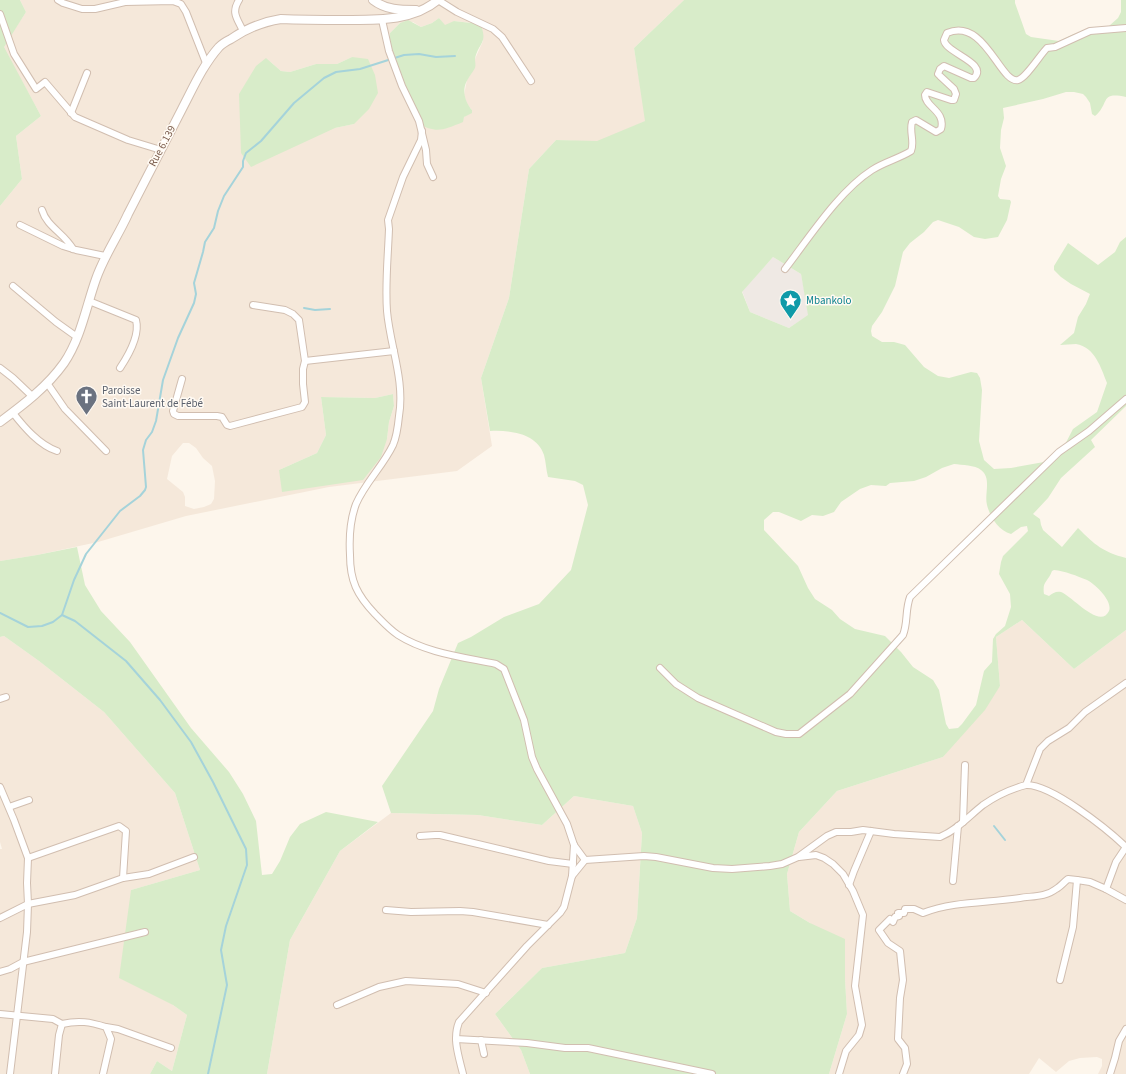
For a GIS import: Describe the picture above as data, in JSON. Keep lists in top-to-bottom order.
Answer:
{
  "streets": {
    "street": ["Rue 6.139"]
  },
  "places": {
    "place": ["Mbankolo"],
    "church": ["Paroisse Saint-Laurent de Fébé"]
  }
}
